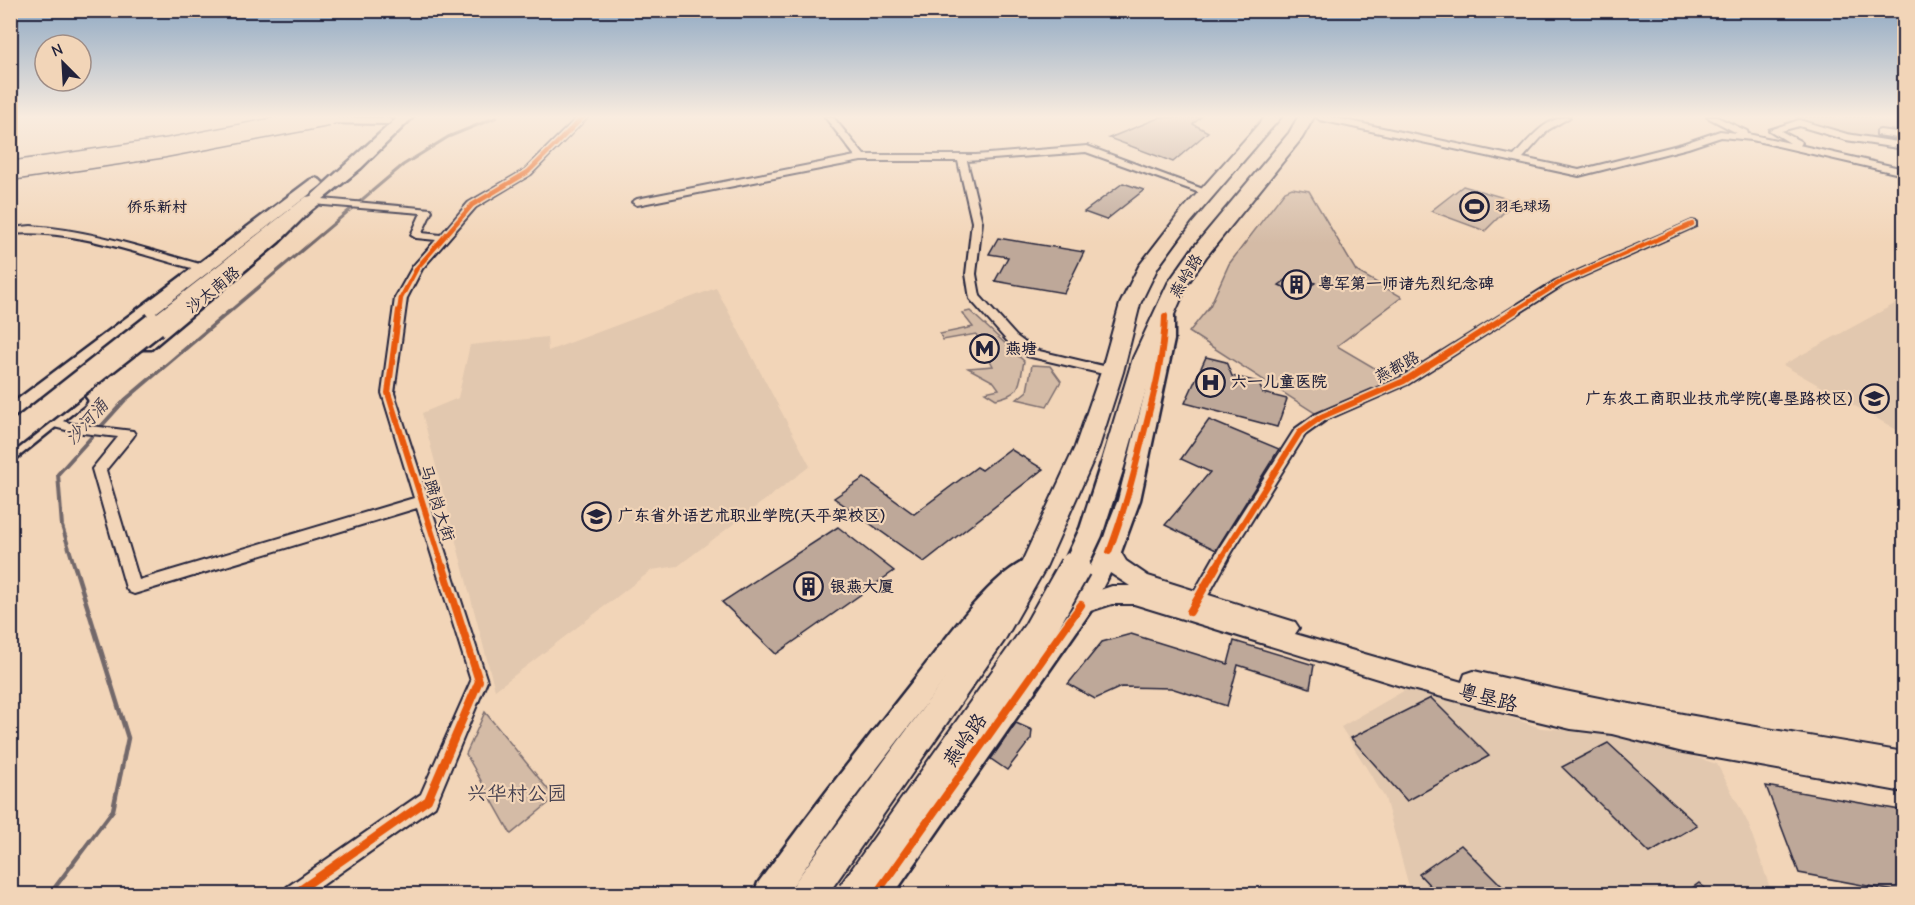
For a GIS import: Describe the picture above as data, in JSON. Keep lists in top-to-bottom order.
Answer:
{
  "streets": {
    "highway": ["燕岭路"],
    "main road": ["沙太南路", "粤垦路"],
    "street": ["燕都路", "马蹄岗大街"]
  },
  "crossings": [
    ["燕岭路", "粤垦路"],
    ["燕都路", "粤垦路"]
  ],
  "districts": ["侨乐新村"],
  "water": ["沙河涌"],
  "parks": ["兴华村公园"],
  "places": {
    "sports": ["羽毛球场"],
    "building": ["粤军第一师诸先烈纪念碑", "银燕大厦"],
    "metro station": ["燕塘"],
    "hospital": ["六一儿童医院"],
    "school or university": ["广东农工商职业技术学院(粤垦路校区)", "广东省外语艺术职业学院(天平架校区)"]
  },
  "north": "top left"
}
